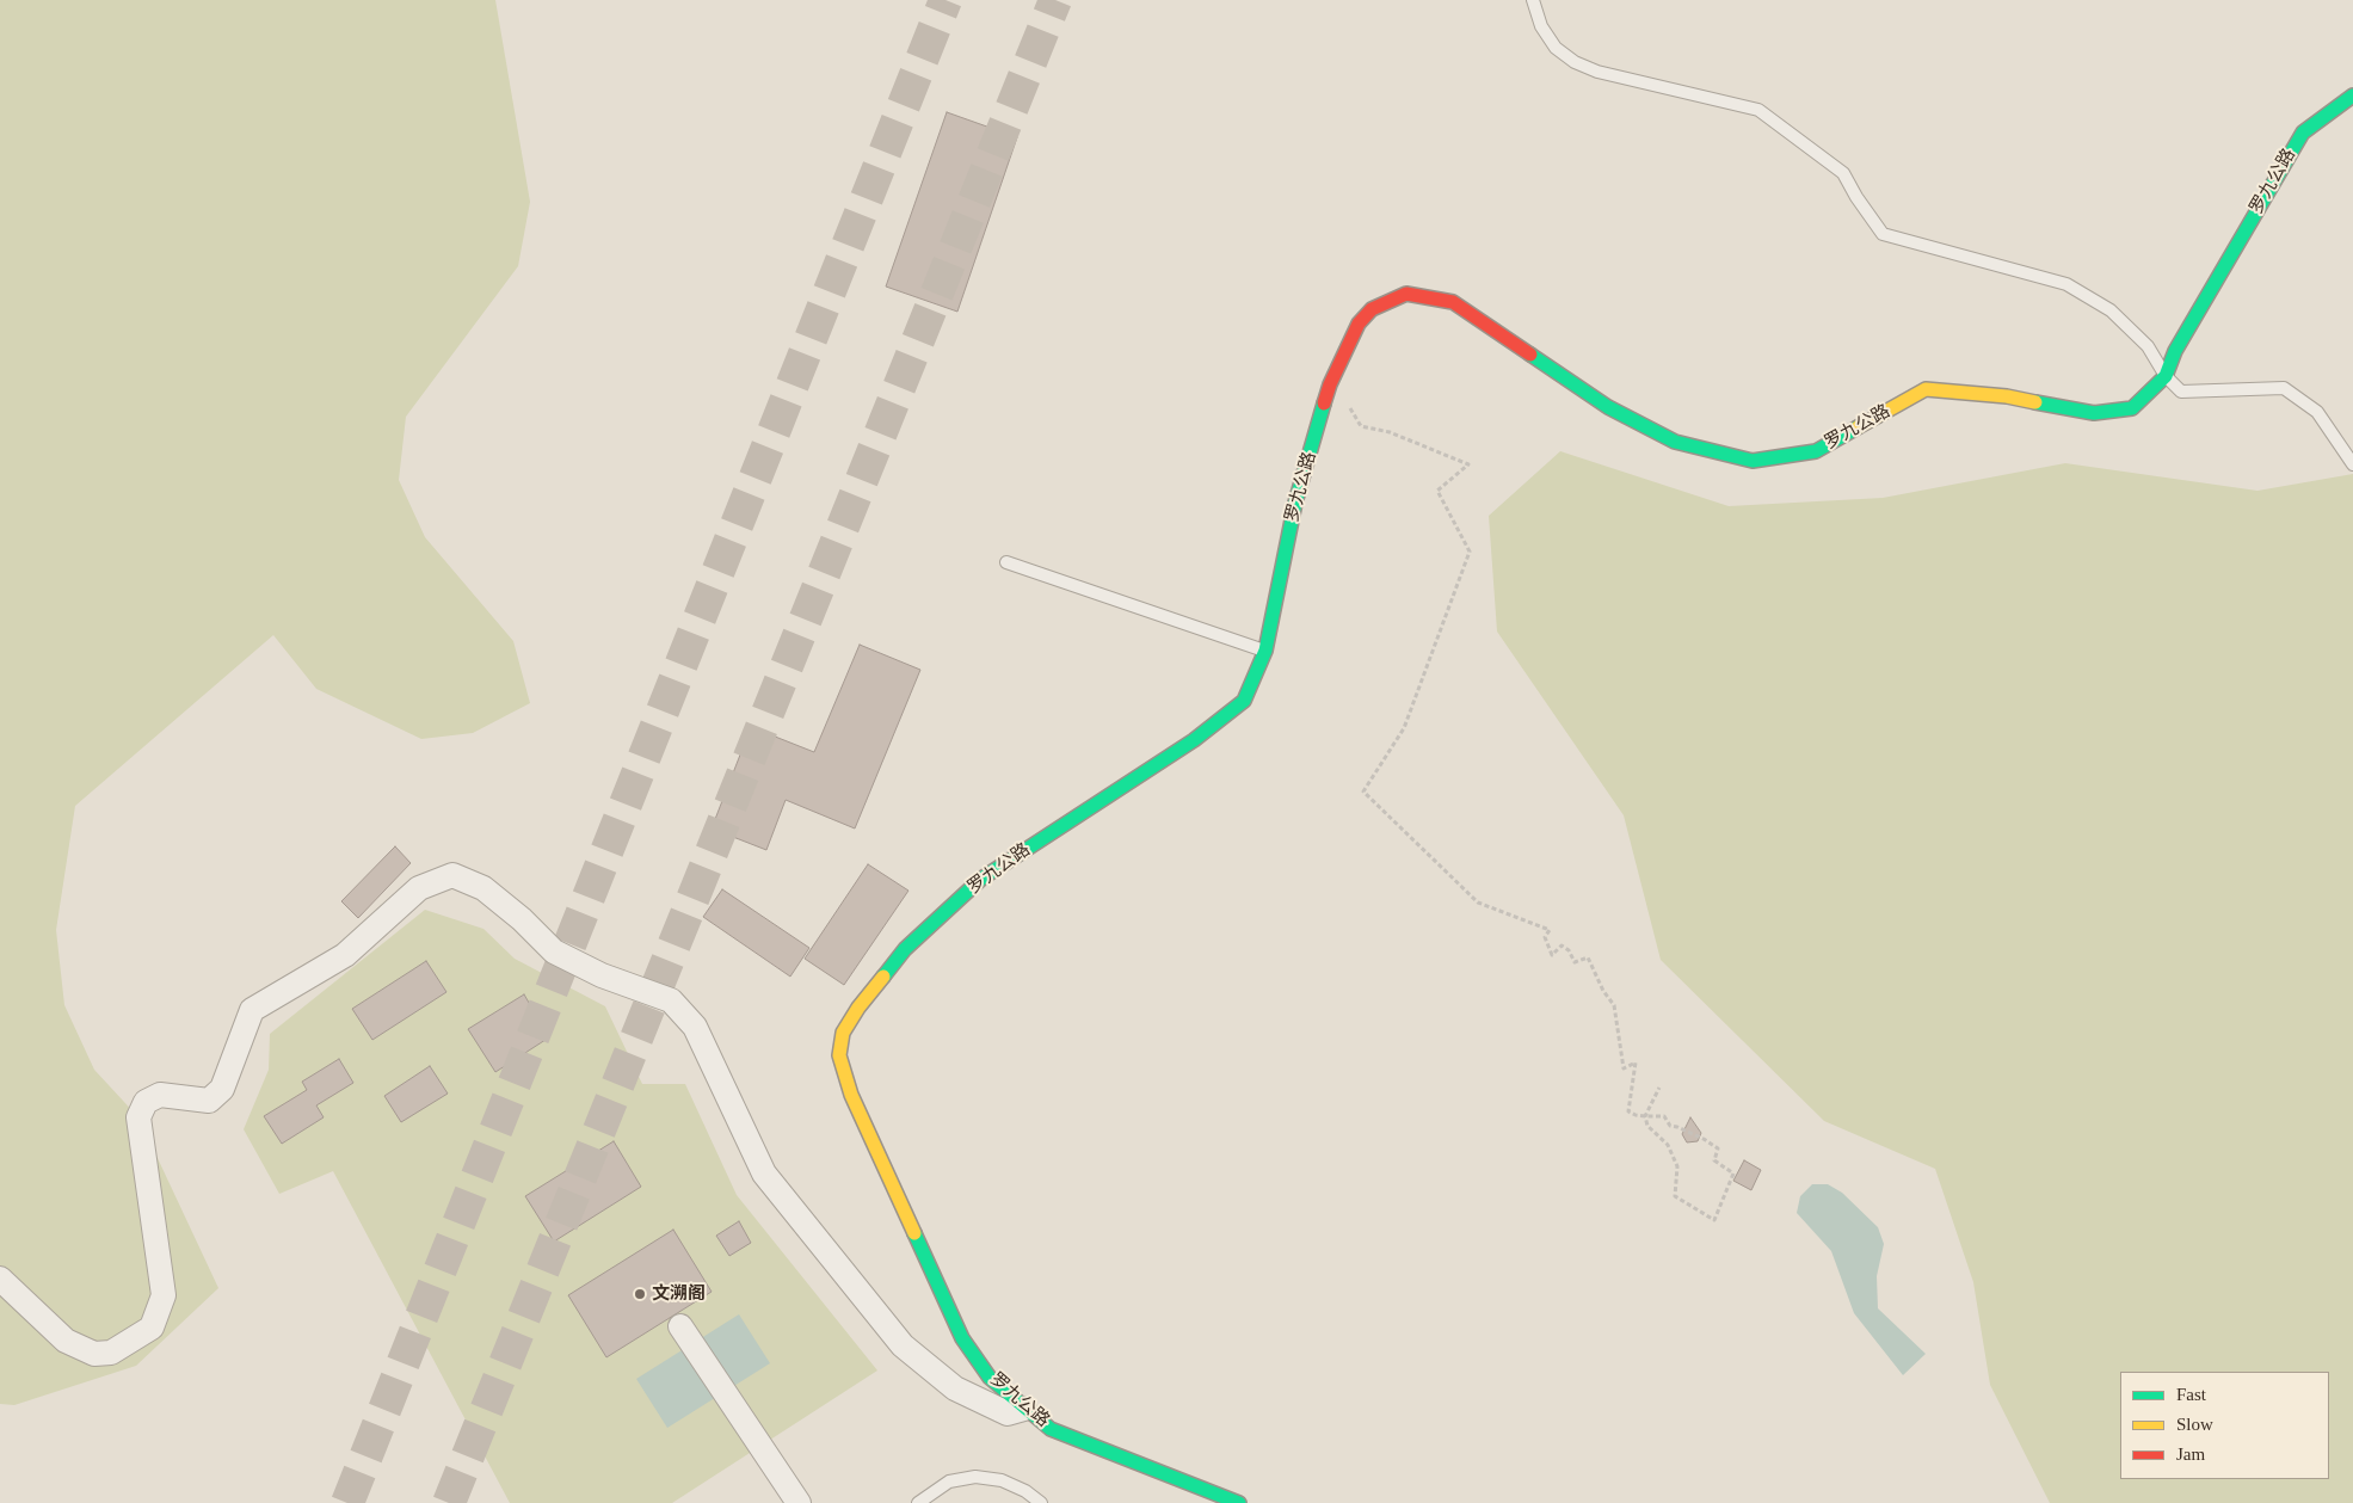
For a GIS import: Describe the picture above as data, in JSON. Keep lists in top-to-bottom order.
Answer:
{
  "streets": {
    "street": ["罗九公路"]
  },
  "places": ["文溯阁"],
  "legend": ["Fast", "Slow", "Jam"]
}
